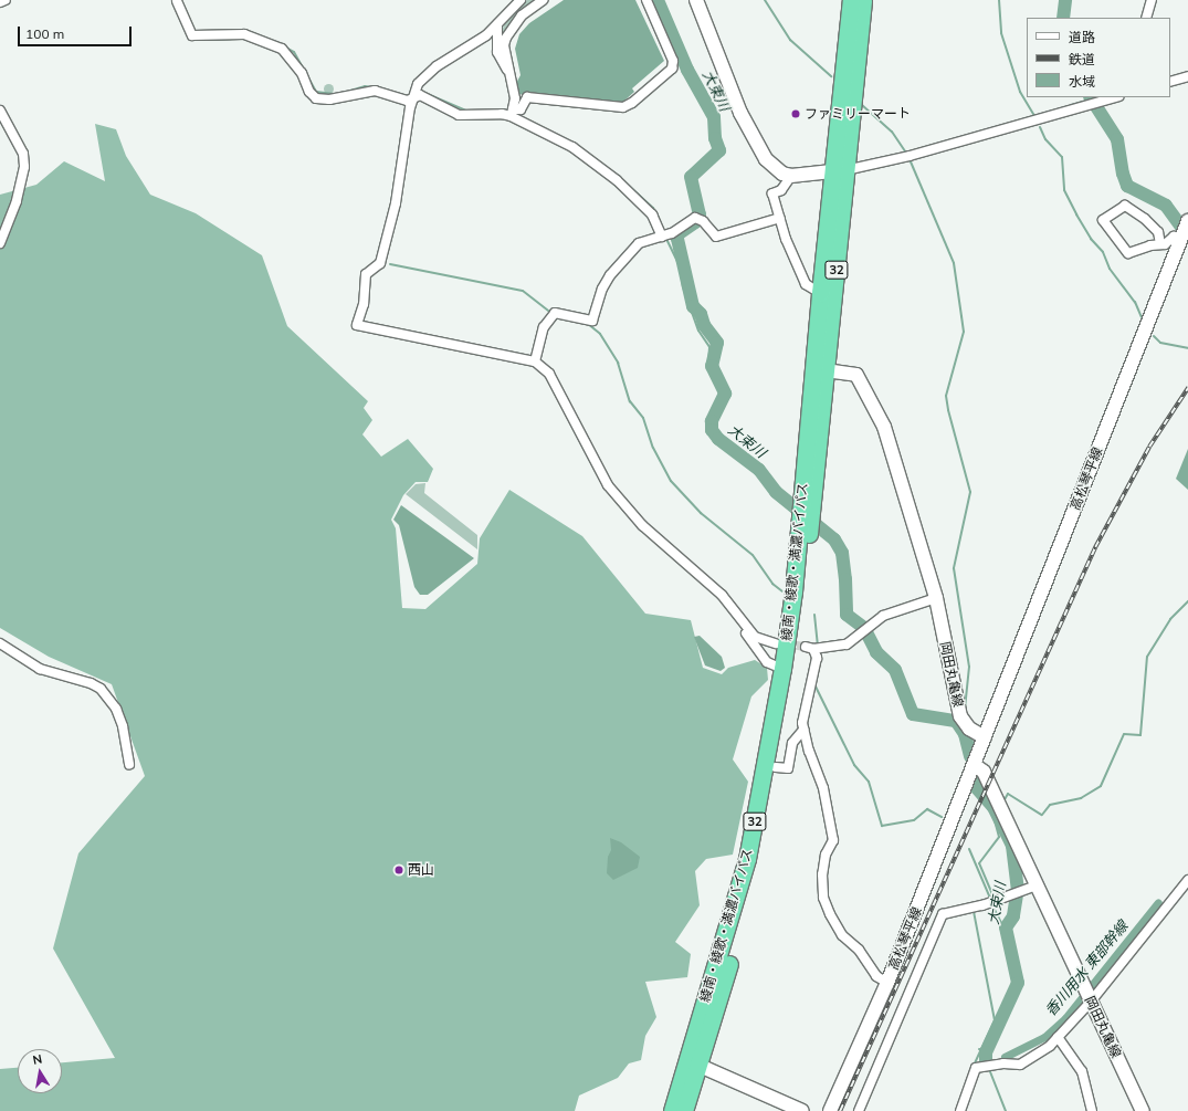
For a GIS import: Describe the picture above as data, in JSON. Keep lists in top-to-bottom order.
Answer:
{
  "streets": {
    "highway": ["32", "綾南・綾歌・満濃バイパス"],
    "main road": ["高松琴平線", "岡田丸亀線"]
  },
  "crossings": [
    ["高松琴平線", "岡田丸亀線"],
    ["綾南・綾歌・満濃バイパス", "岡田丸亀線"]
  ],
  "water": ["大束川", "香川用水 東部幹線"],
  "places": ["ファミリーマート", "西山"],
  "legend": ["道路", "鉄道", "水域"],
  "scale_bar": "100 m",
  "north": "top"
}
